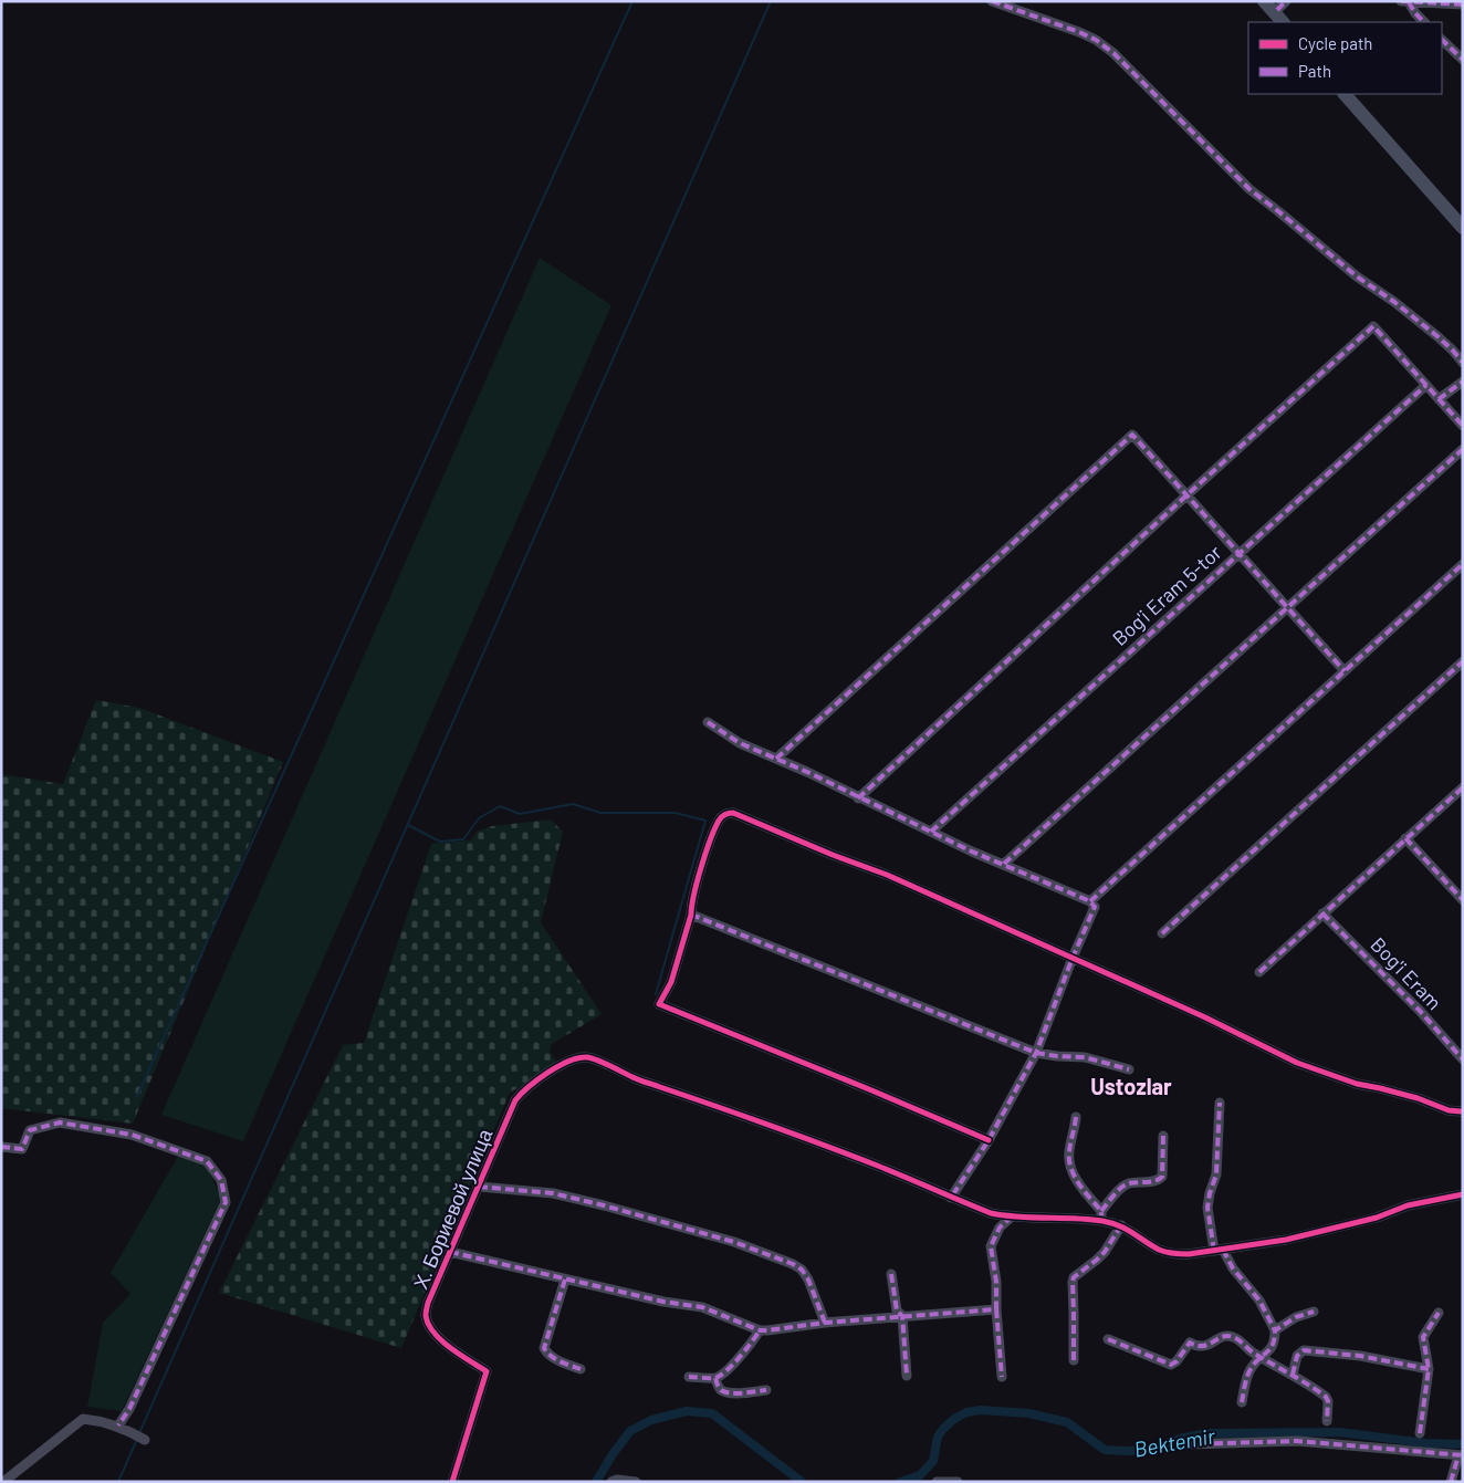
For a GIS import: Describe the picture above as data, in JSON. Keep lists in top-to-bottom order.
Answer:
{
  "streets": {
    "street": ["Bog'i Eram 5-tor", "Bog'i Eram", "Х. Бориевой улица"]
  },
  "districts": ["Ustozlar"],
  "water": ["Bektemir"],
  "legend": ["Cycle path", "Path"]
}
